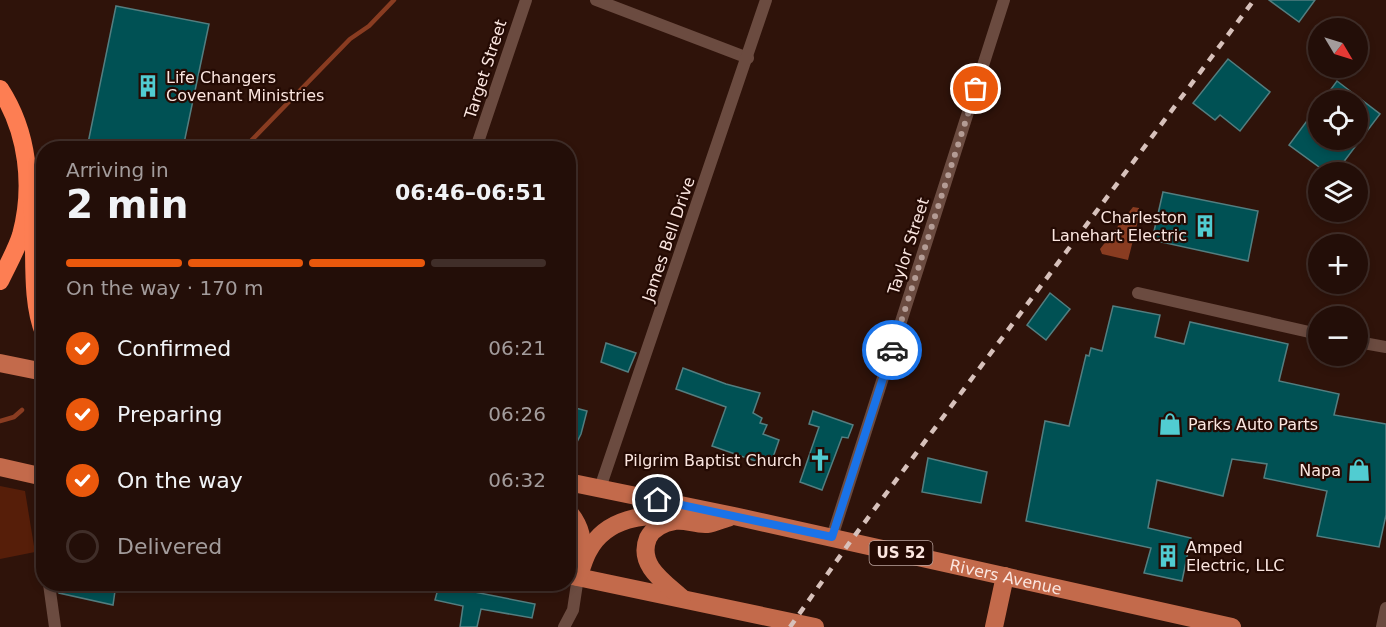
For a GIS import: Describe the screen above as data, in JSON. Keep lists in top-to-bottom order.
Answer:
{
  "streets": {
    "main road": ["US 52", "Rivers Avenue"],
    "street": ["Target Street", "James Bell Drive", "Taylor Street"]
  },
  "crossings": [
    ["James Bell Drive", "Rivers Avenue"],
    ["Taylor Street", "Rivers Avenue"]
  ],
  "places": {
    "building": ["Life Changers Covenant Ministries", "Charleston Lanehart Electric", "Amped Electric, LLC"],
    "shop": ["Parks Auto Parts", "Napa"],
    "church": ["Pilgrim Baptist Church"]
  },
  "north": "bottom right",
  "page": {
    "map_buttons": ["+", "−"],
    "heading": ["2 min", "Arriving in", "06:46–06:51"],
    "bar": "On the way · 170 m",
    "list": [
      ["Confirmed", "06:21"],
      ["Preparing", "06:26"],
      ["On the way", "06:32"],
      "Delivered"
    ]
  }
}
